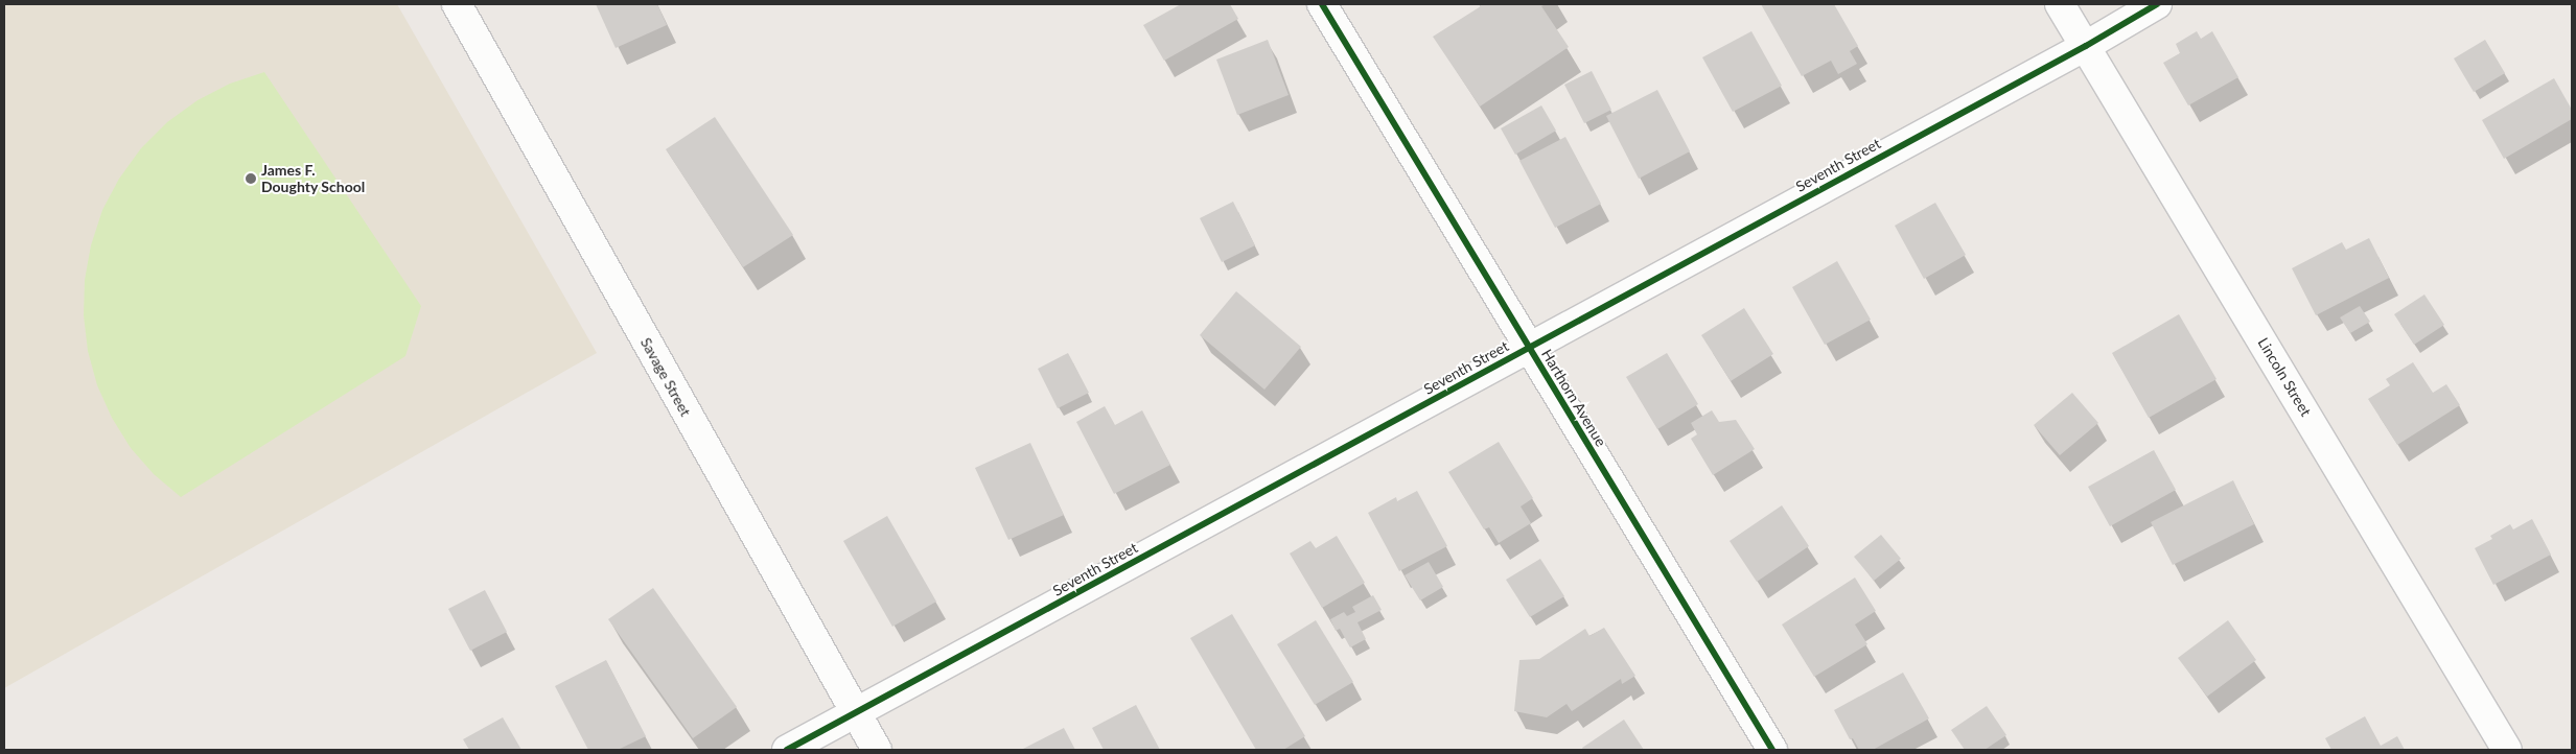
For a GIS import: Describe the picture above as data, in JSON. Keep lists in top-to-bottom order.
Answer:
{
  "streets": {
    "street": [
      "Seventh Street",
      "Savage Street",
      "Lincoln Street",
      "Harthorn Avenue"
    ]
  },
  "crossings": [
    ["Seventh Street", "Savage Street"],
    ["Seventh Street", "Lincoln Street"],
    ["Seventh Street", "Harthorn Avenue"]
  ],
  "places": ["James F. Doughty School"]
}
